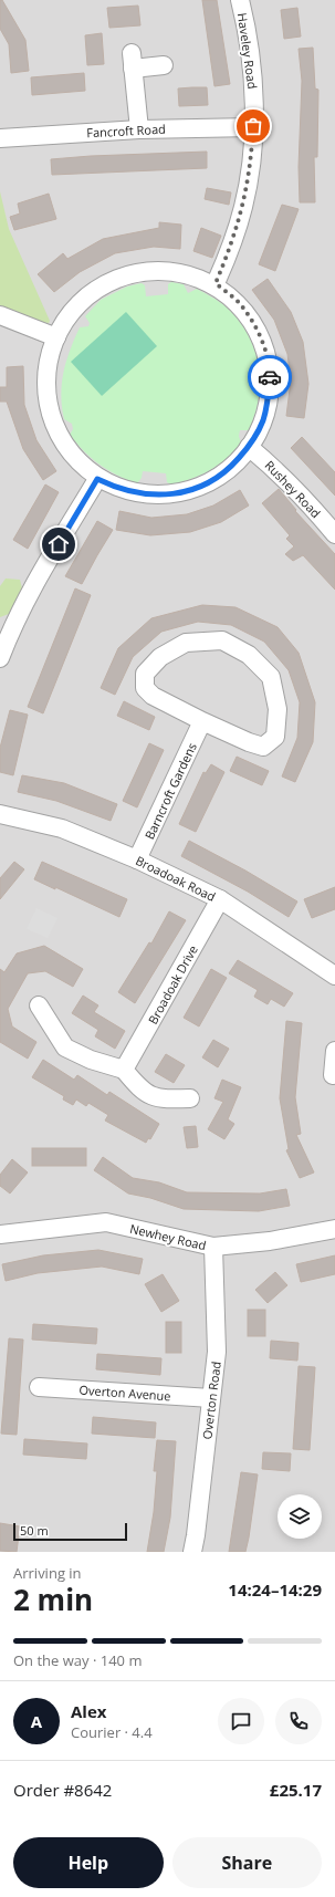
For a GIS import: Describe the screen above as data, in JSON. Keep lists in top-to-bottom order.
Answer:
{
  "streets": {
    "street": [
      "Haveley Road",
      "Fancroft Road",
      "Rushey Road",
      "Barncroft Gardens",
      "Broadoak Road",
      "Broadoak Drive",
      "Newhey Road",
      "Overton Avenue",
      "Overton Road"
    ]
  },
  "crossings": [
    ["Haveley Road", "Fancroft Road"],
    ["Barncroft Gardens", "Broadoak Road"],
    ["Broadoak Road", "Broadoak Drive"],
    ["Newhey Road", "Overton Road"],
    ["Overton Avenue", "Overton Road"]
  ],
  "scale_bar": "50 m",
  "page": {
    "scale": "50 m",
    "heading": ["2 min", "Arriving in", "14:24–14:29"],
    "panel": [
      "Alex",
      "Courier · 4.4",
      "Order #8642",
      "£25.17"
    ],
    "bar": "On the way · 140 m",
    "round": "A",
    "buttons": ["Help", "Share"]
  }
}
